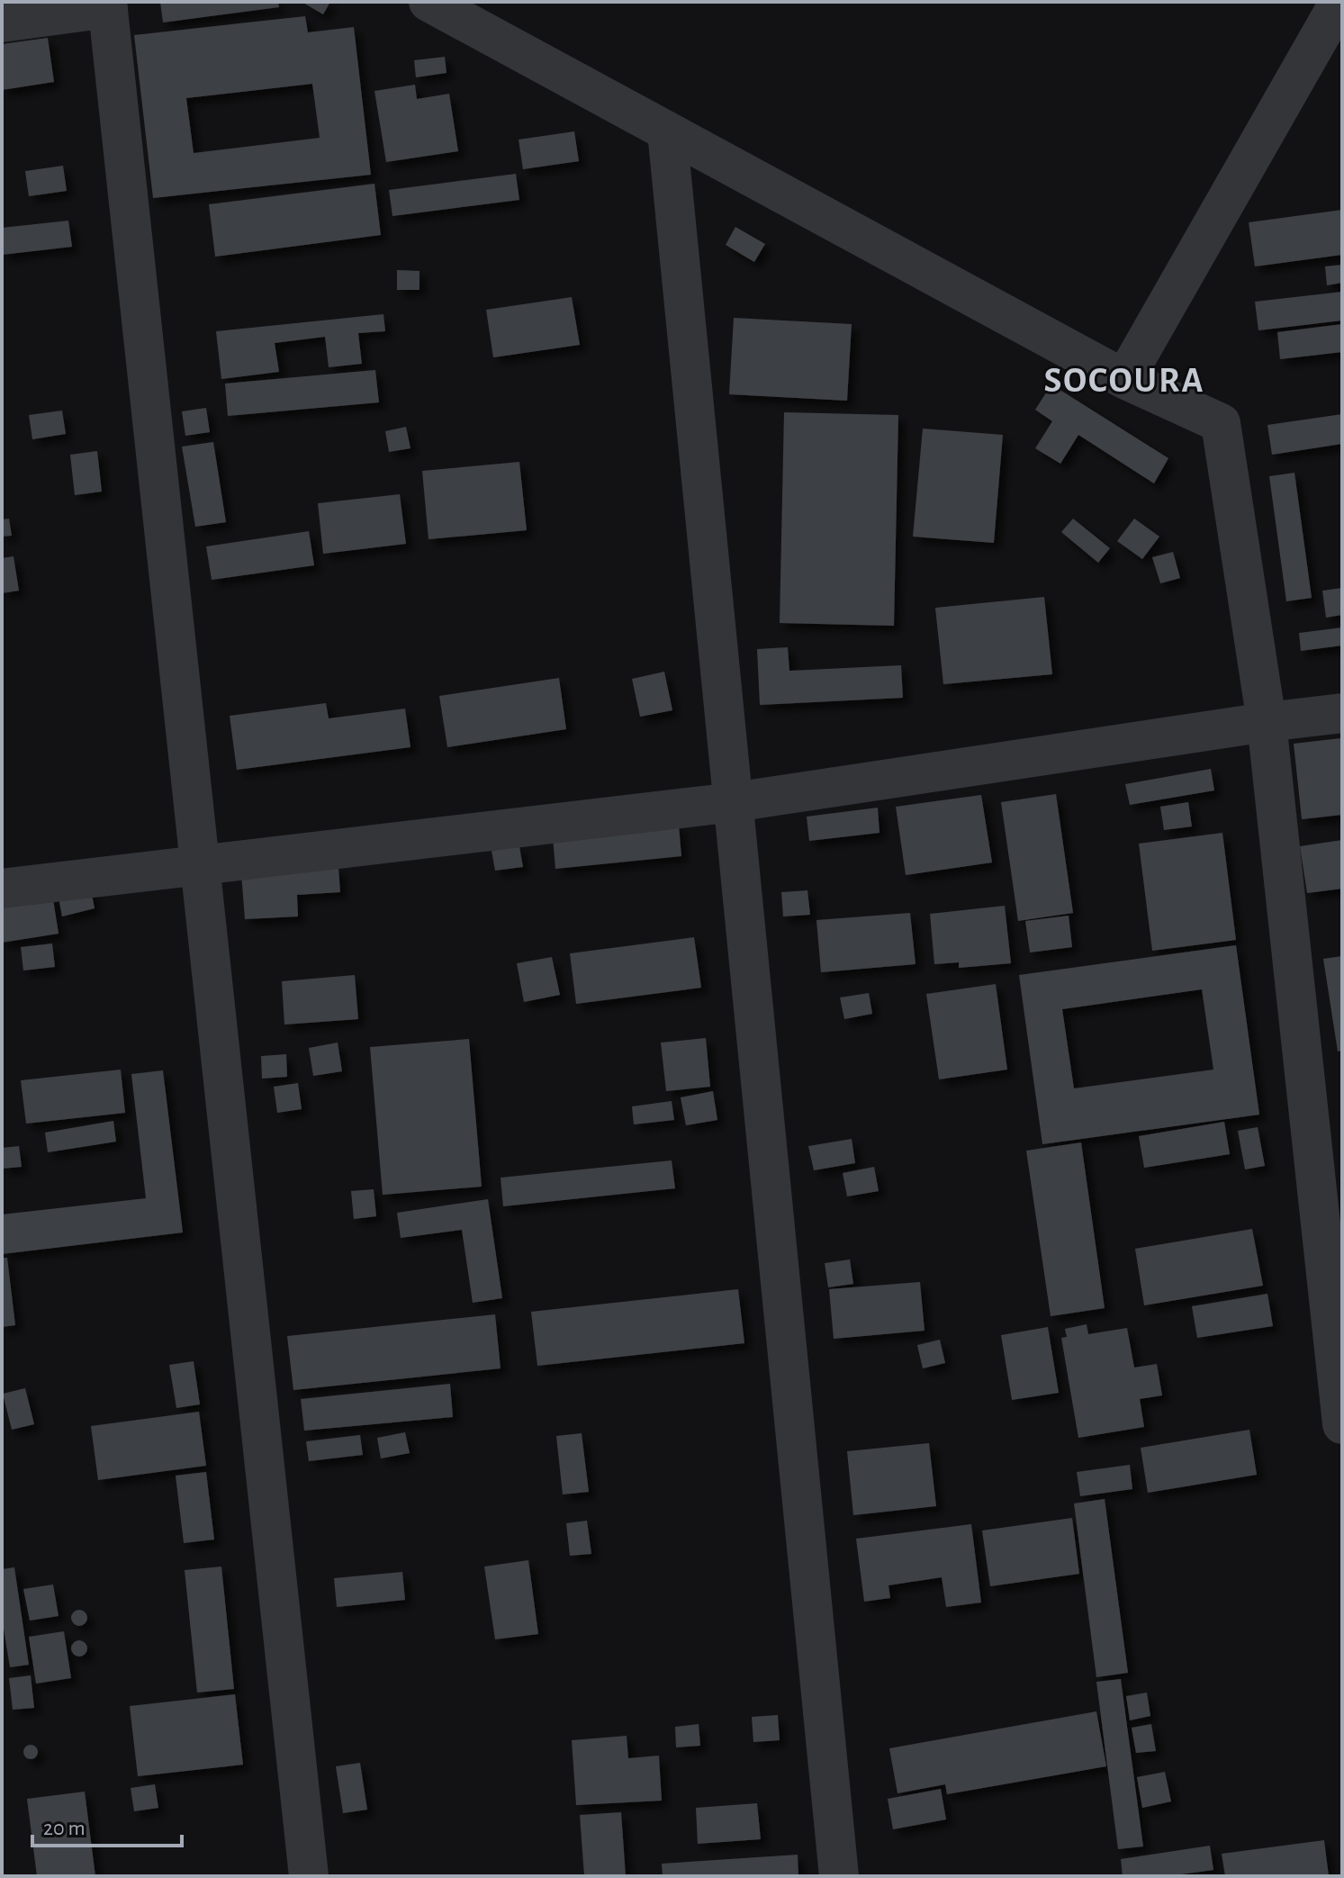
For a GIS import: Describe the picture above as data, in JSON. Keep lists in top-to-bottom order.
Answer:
{
  "districts": ["SOCOURA"],
  "scale_bar": "20 m"
}
